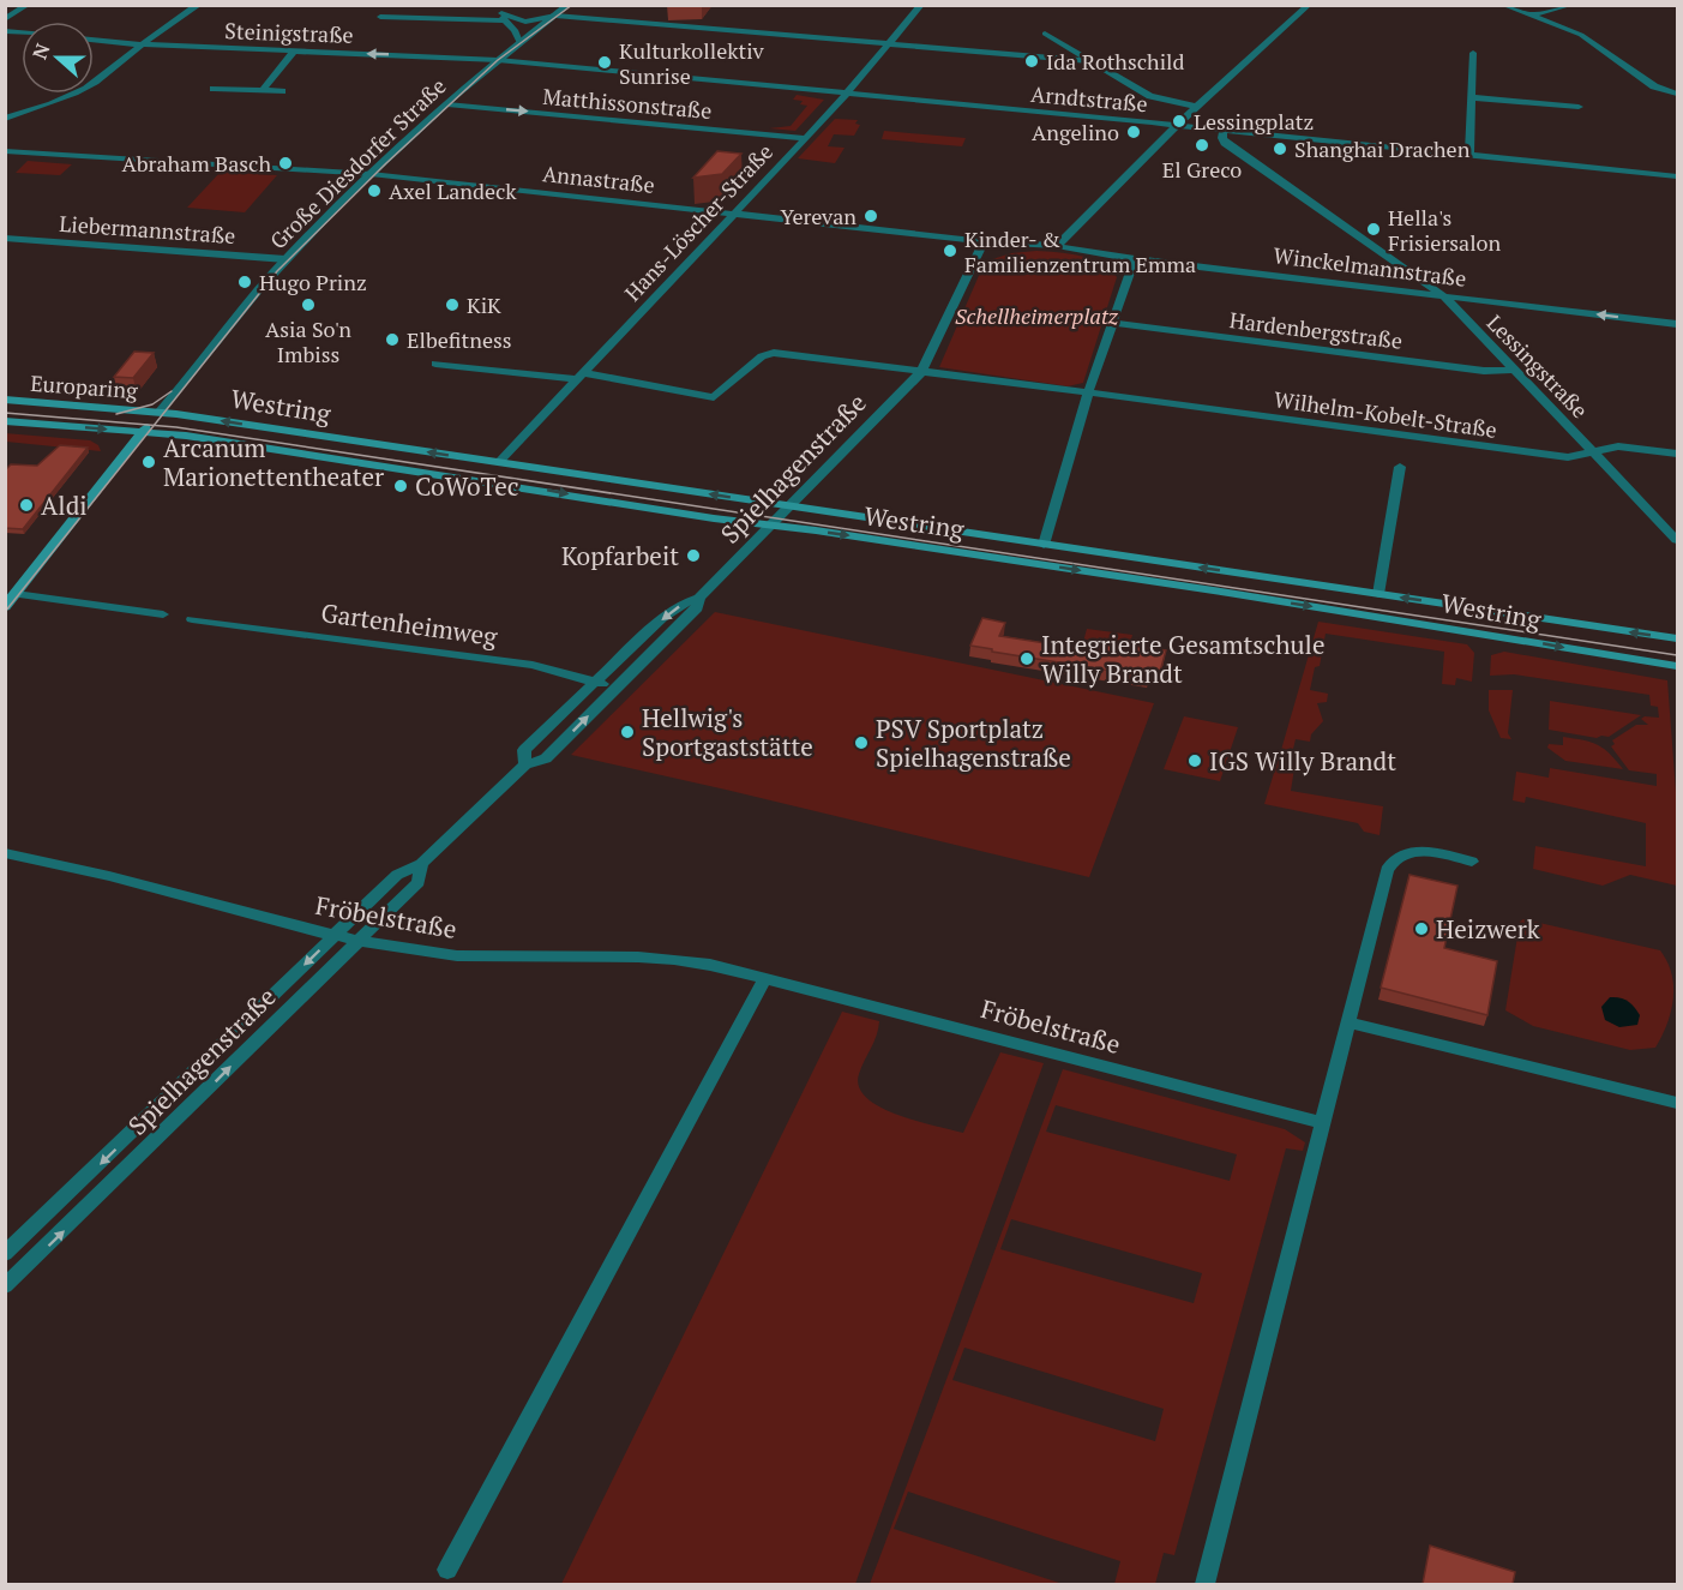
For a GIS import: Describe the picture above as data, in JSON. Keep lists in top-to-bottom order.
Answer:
{
  "streets": {
    "main road": ["Große Diesdorfer Straße", "Europaring", "Westring"],
    "street": [
      "Steinigstraße",
      "Arndtstraße",
      "Matthissonstraße",
      "Annastraße",
      "Hans-Löscher-Straße",
      "Liebermannstraße",
      "Winckelmannstraße",
      "Hardenbergstraße",
      "Lessingstraße",
      "Wilhelm-Kobelt-Straße",
      "Spielhagenstraße",
      "Gartenheimweg",
      "Fröbelstraße"
    ]
  },
  "crossings": [
    ["Steinigstraße", "Arndtstraße"],
    ["Steinigstraße", "Große Diesdorfer Straße"],
    ["Arndtstraße", "Große Diesdorfer Straße"],
    ["Arndtstraße", "Hans-Löscher-Straße"],
    ["Arndtstraße", "Lessingstraße"],
    ["Matthissonstraße", "Große Diesdorfer Straße"],
    ["Matthissonstraße", "Hans-Löscher-Straße"],
    ["Große Diesdorfer Straße", "Annastraße"],
    ["Große Diesdorfer Straße", "Liebermannstraße"],
    ["Große Diesdorfer Straße", "Europaring"],
    ["Große Diesdorfer Straße", "Westring"],
    ["Annastraße", "Hans-Löscher-Straße"],
    ["Annastraße", "Winckelmannstraße"],
    ["Hans-Löscher-Straße", "Westring"],
    ["Winckelmannstraße", "Lessingstraße"],
    ["Hardenbergstraße", "Lessingstraße"],
    ["Lessingstraße", "Wilhelm-Kobelt-Straße"],
    ["Europaring", "Westring"],
    ["Westring", "Spielhagenstraße"],
    ["Spielhagenstraße", "Gartenheimweg"],
    ["Spielhagenstraße", "Fröbelstraße"]
  ],
  "one_way": ["Winckelmannstraße"],
  "parks": ["Schellheimerplatz"],
  "places": [
    "Ida Rothschild",
    "Kulturkollektiv Sunrise",
    "Lessingplatz",
    "Angelino",
    "El Greco",
    "Shanghai Drachen",
    "Abraham Basch",
    "Axel Landeck",
    "Yerevan",
    "Hella's Frisiersalon",
    "Kinder- & Familienzentrum Emma",
    "Hugo Prinz",
    "Asia So'n Imbiss",
    "KiK",
    "Elbefitness",
    "Arcanum Marionettentheater",
    "CoWoTec",
    "Aldi",
    "Kopfarbeit",
    "Integrierte Gesamtschule Willy Brandt",
    "Hellwig's Sportgaststätte",
    "PSV Sportplatz Spielhagenstraße",
    "IGS Willy Brandt",
    "Heizwerk"
  ],
  "north": "left"
}
